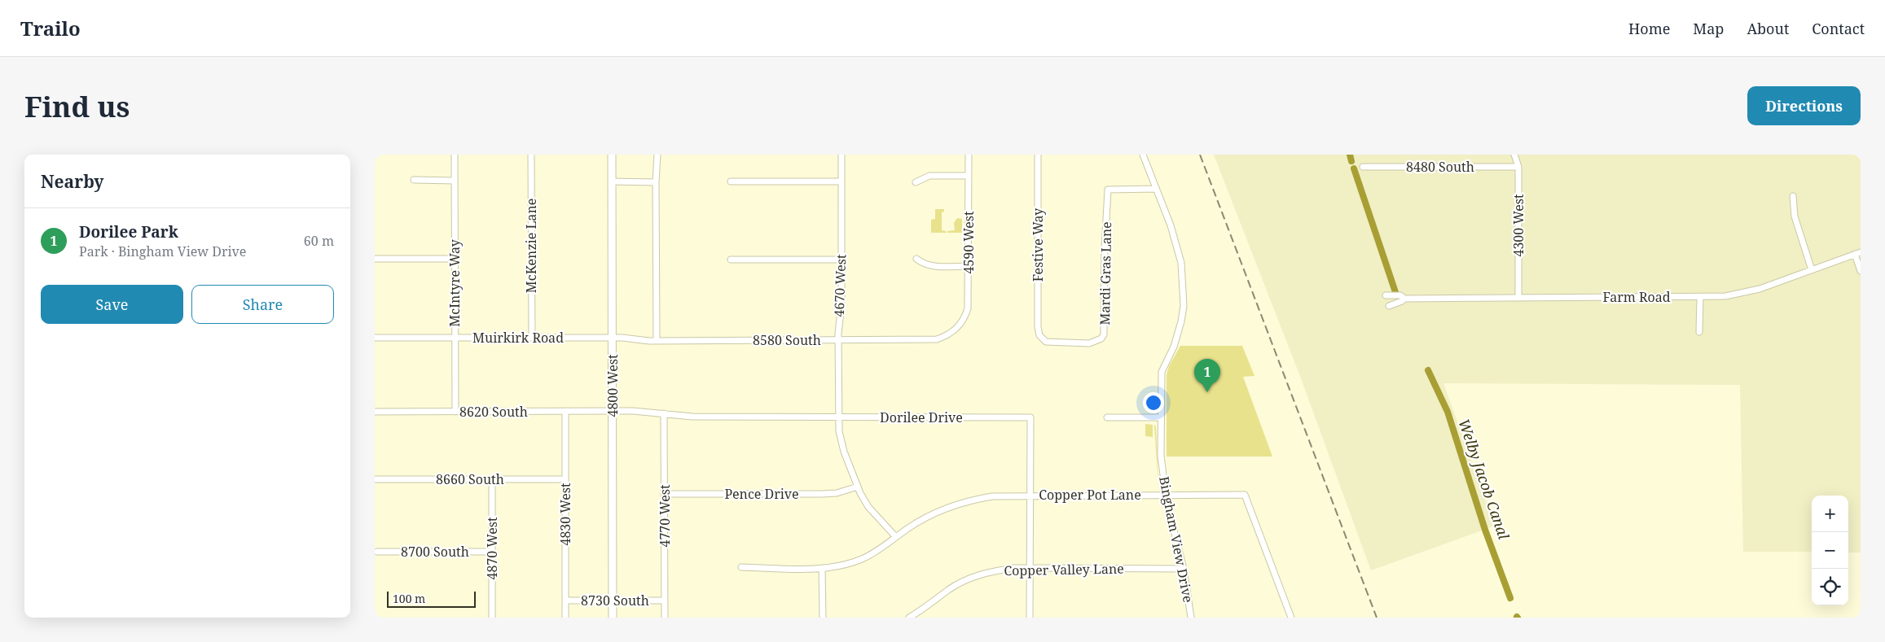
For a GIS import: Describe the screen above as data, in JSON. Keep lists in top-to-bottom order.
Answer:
{
  "streets": {
    "street": [
      "8480 South",
      "4300 West",
      "4590 West",
      "Festive Way",
      "McKenzie Lane",
      "Mardi Gras Lane",
      "McIntyre Way",
      "4670 West",
      "Farm Road",
      "Muirkirk Road",
      "8580 South",
      "4800 West",
      "8620 South",
      "Dorilee Drive",
      "8660 South",
      "Pence Drive",
      "Copper Pot Lane",
      "4830 West",
      "4770 West",
      "Bingham View Drive",
      "4870 West",
      "8700 South",
      "Copper Valley Lane",
      "8730 South"
    ]
  },
  "crossings": [
    ["8480 South", "4300 West"],
    ["4300 West", "Farm Road"],
    ["4590 West", "8580 South"],
    ["Festive Way", "Mardi Gras Lane"],
    ["McKenzie Lane", "Muirkirk Road"],
    ["Mardi Gras Lane", "Bingham View Drive"],
    ["McIntyre Way", "Muirkirk Road"],
    ["McIntyre Way", "8620 South"],
    ["4670 West", "8580 South"],
    ["4670 West", "Dorilee Drive"],
    ["4670 West", "Pence Drive"],
    ["4670 West", "Copper Pot Lane"],
    ["Muirkirk Road", "8580 South"],
    ["Muirkirk Road", "4800 West"],
    ["8580 South", "4800 West"],
    ["4800 West", "8620 South"],
    ["4800 West", "Dorilee Drive"],
    ["4800 West", "8730 South"],
    ["8620 South", "Dorilee Drive"],
    ["8620 South", "4830 West"],
    ["Dorilee Drive", "Copper Pot Lane"],
    ["Dorilee Drive", "4770 West"],
    ["Dorilee Drive", "Copper Valley Lane"],
    ["8660 South", "4830 West"],
    ["8660 South", "4870 West"],
    ["Pence Drive", "4770 West"],
    ["Copper Pot Lane", "Bingham View Drive"],
    ["4830 West", "8730 South"],
    ["4770 West", "8730 South"],
    ["Bingham View Drive", "Copper Valley Lane"],
    ["4870 West", "8700 South"]
  ],
  "water": ["Welby Jacob Canal"],
  "scale_bar": "100 m",
  "page": {
    "header": "Trailo",
    "nav": [
      "Home",
      "Map",
      "About",
      "Contact"
    ],
    "buttons": [
      "Directions",
      ["Save", "Share"]
    ],
    "title": "Find us",
    "heading": "Nearby",
    "list": [
      {
        "mark": "1",
        "name": "Dorilee Park",
        "note": "Park · Bingham View Drive",
        "value": "60 m"
      }
    ],
    "pins": "1",
    "map_buttons": ["+", "−"],
    "scale": "100 m"
  }
}
